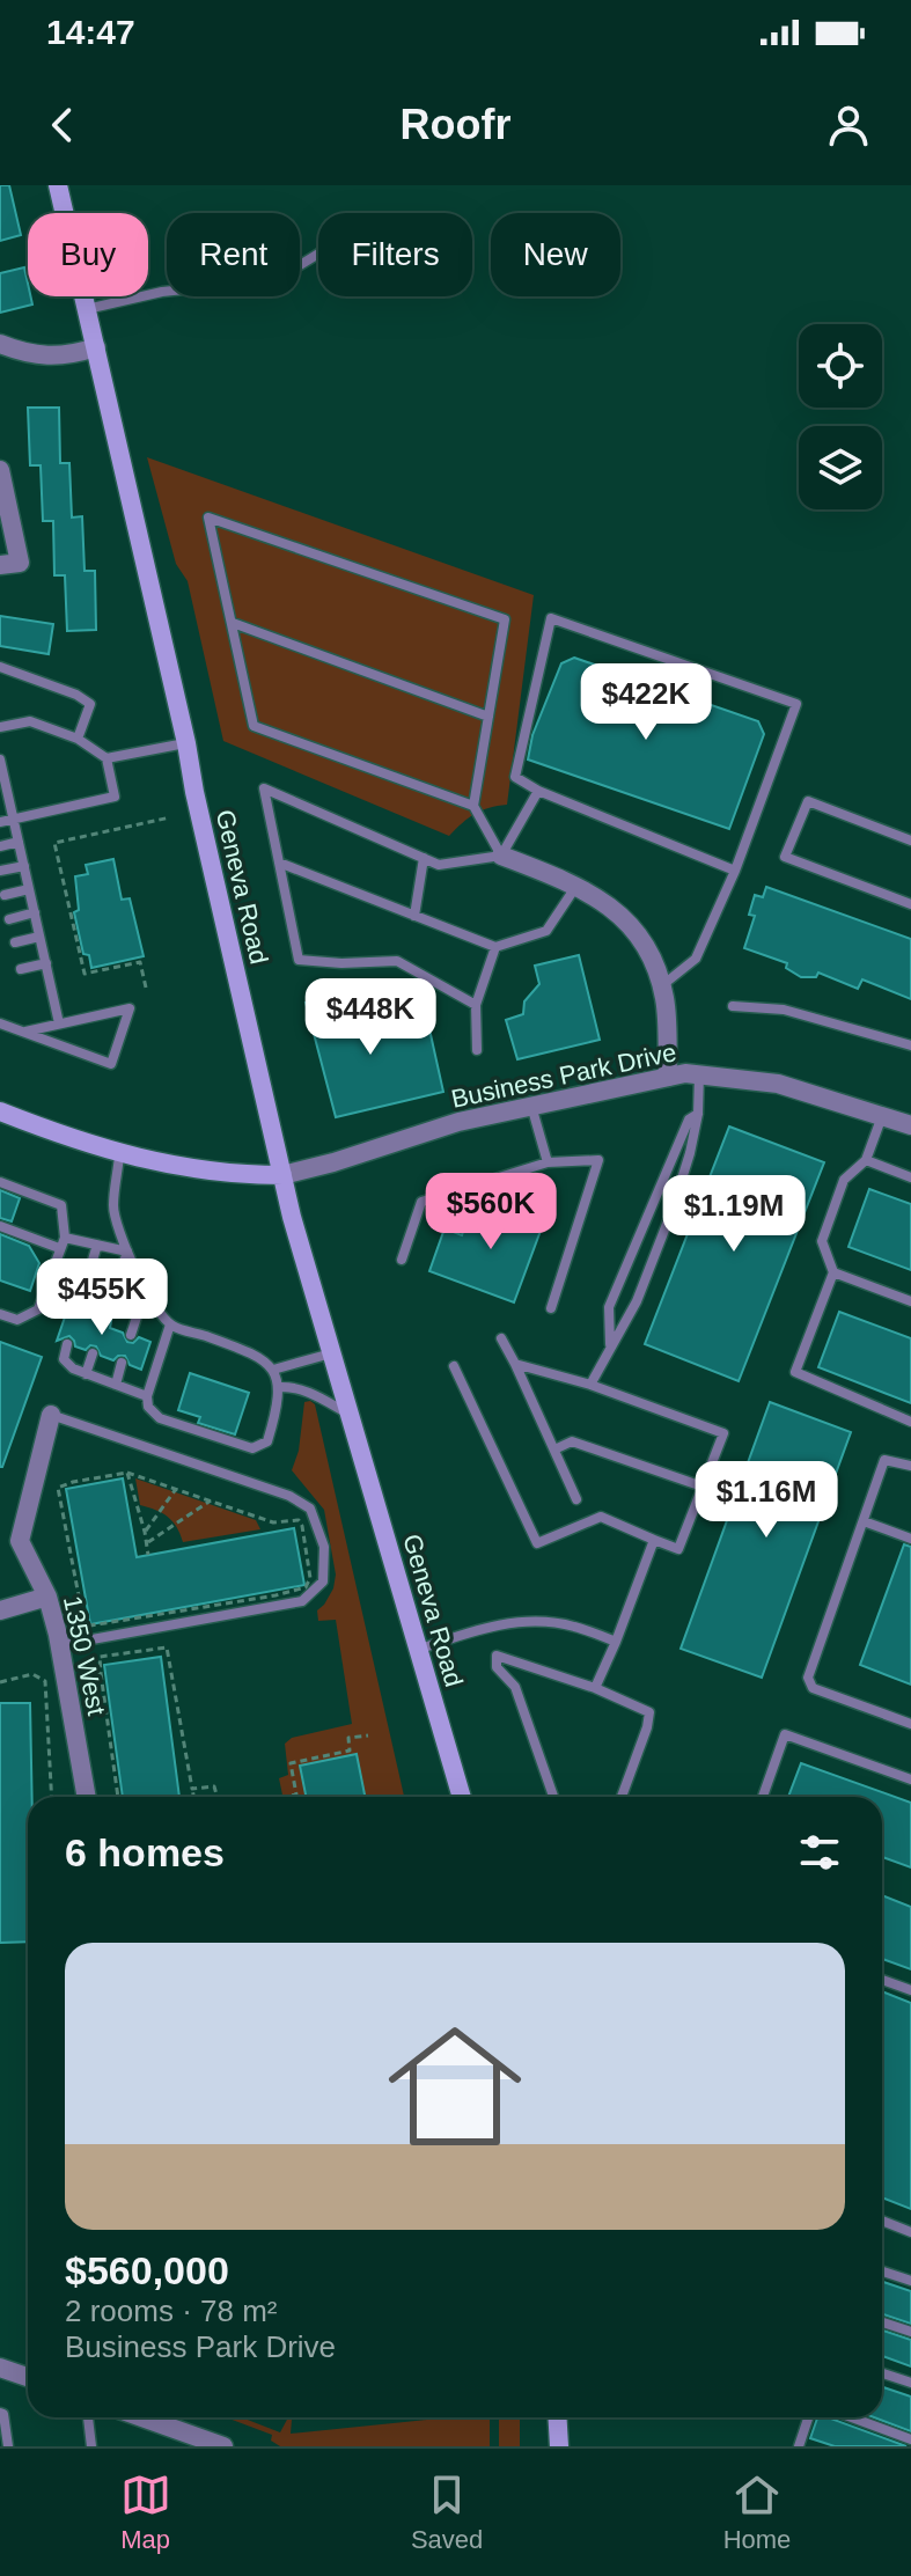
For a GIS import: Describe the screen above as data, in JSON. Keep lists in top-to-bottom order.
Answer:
{
  "streets": {
    "main road": ["Geneva Road"],
    "street": ["Business Park Drive", "1350 West"]
  },
  "crossings": [
    ["Geneva Road", "Business Park Drive"]
  ],
  "page": {
    "status": "14:47",
    "header": "Roofr",
    "chip": [
      "Buy",
      "Rent",
      "Filters",
      "New"
    ],
    "price": [
      "$422K",
      "$448K",
      "$560K",
      "$1.19M",
      "$455K",
      "$1.16M"
    ],
    "heading": "6 homes",
    "list": [
      {
        "name": "$560,000",
        "note": "2 rooms · 78 m² · Business Park Drive"
      }
    ],
    "tabs": ["Map", "Saved", "Home"]
  }
}
